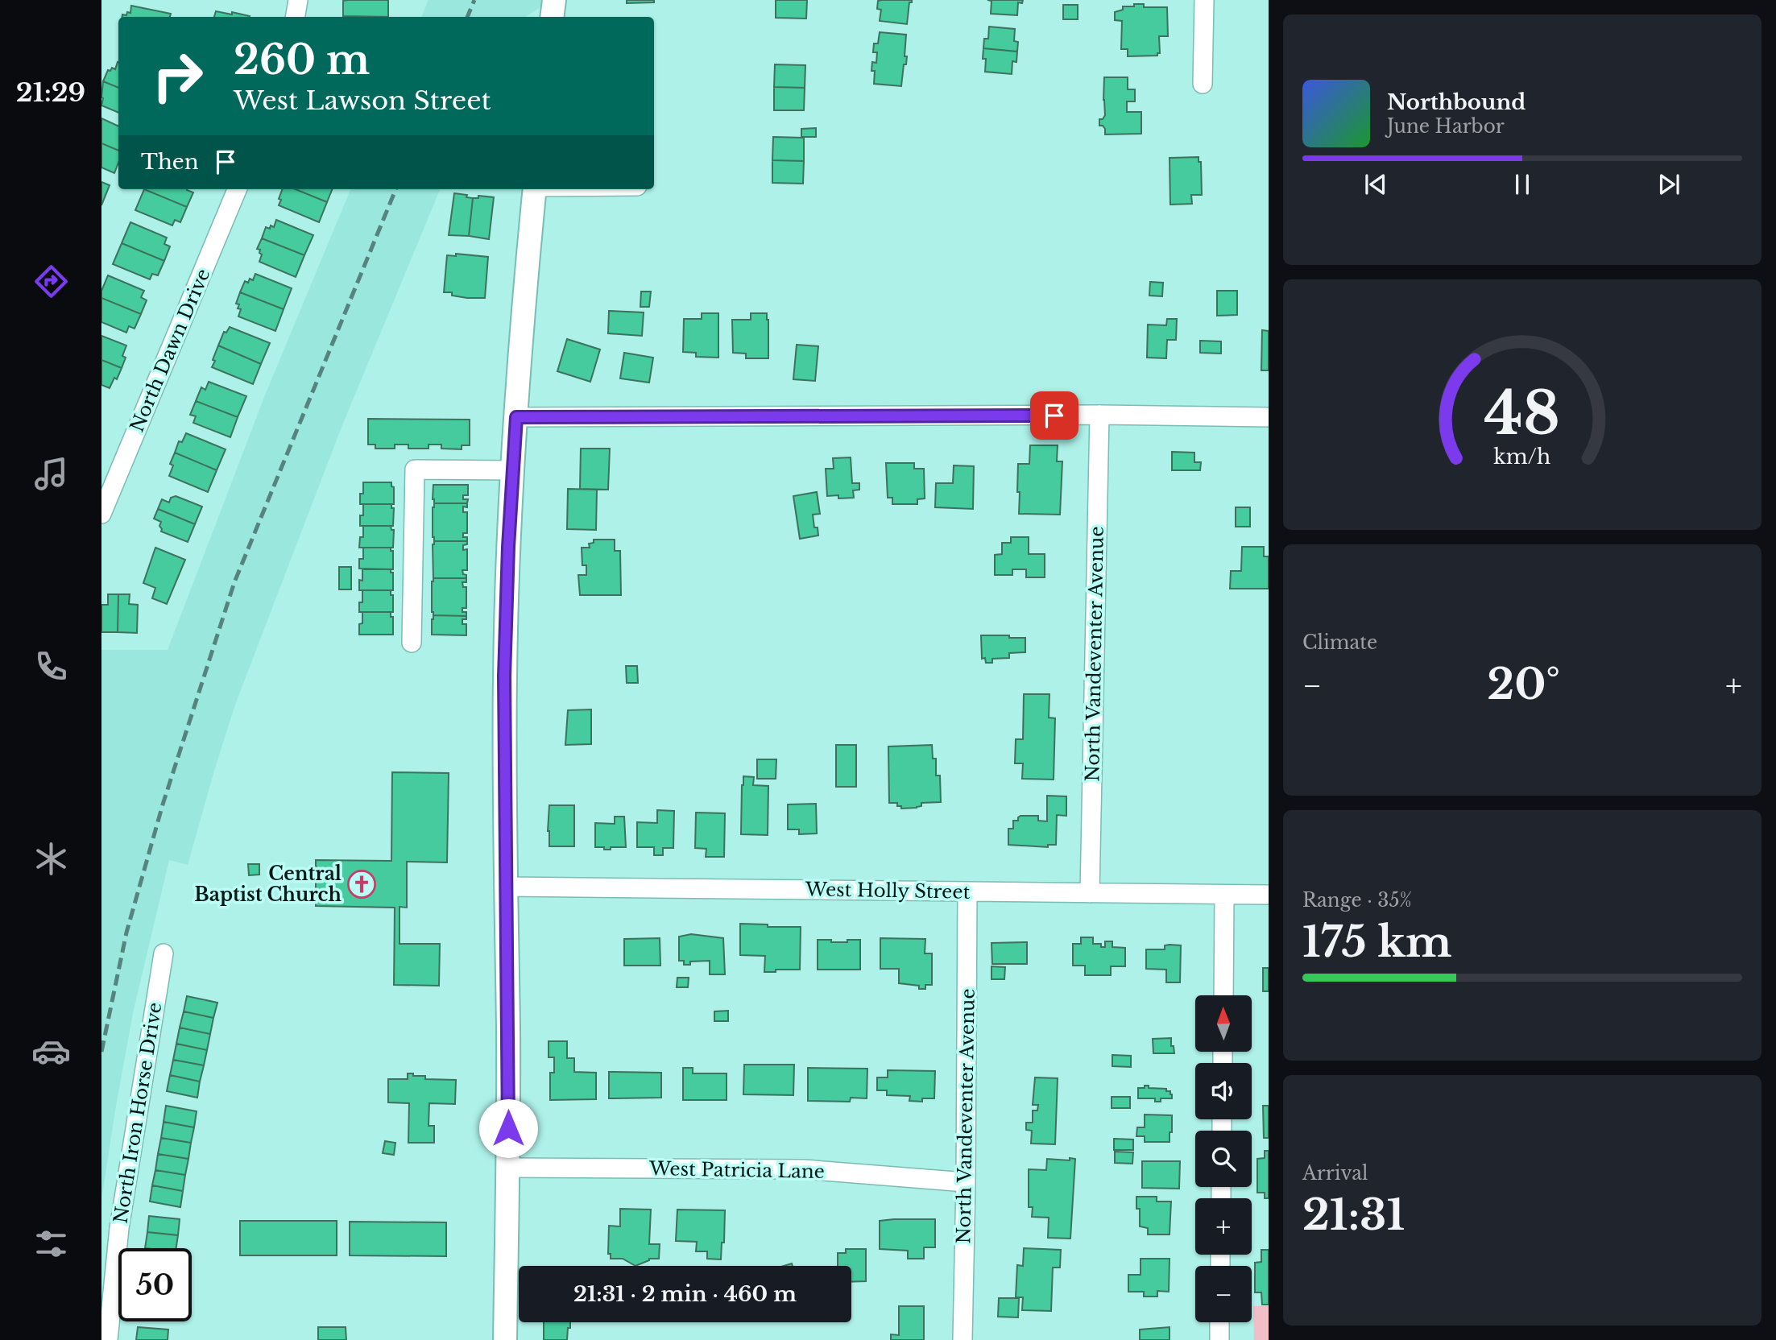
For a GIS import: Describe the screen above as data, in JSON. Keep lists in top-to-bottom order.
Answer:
{
  "streets": {
    "street": [
      "North Dawn Drive",
      "North Vandeventer Avenue",
      "West Holly Street",
      "North Iron Horse Drive",
      "West Patricia Lane"
    ]
  },
  "crossings": [
    ["North Vandeventer Avenue", "West Holly Street"],
    ["North Vandeventer Avenue", "West Patricia Lane"]
  ],
  "places": {
    "church": ["Central Baptist Church"]
  },
  "north": "top",
  "page": {
    "tabs": "21:29",
    "turn": ["260 m", "West Lawson Street"],
    "song": ["Northbound", "June Harbor"],
    "then": "Then",
    "tile": [
      "Climate",
      ["Range · 35%", "175 km"],
      ["Arrival", "21:31"]
    ],
    "heat": ["−", "20°", "+"],
    "map_buttons": ["+", "−"],
    "limit": "50",
    "trip": "21:31 · 2 min · 460 m",
    "gauge": ["48", "km/h"]
  }
}
